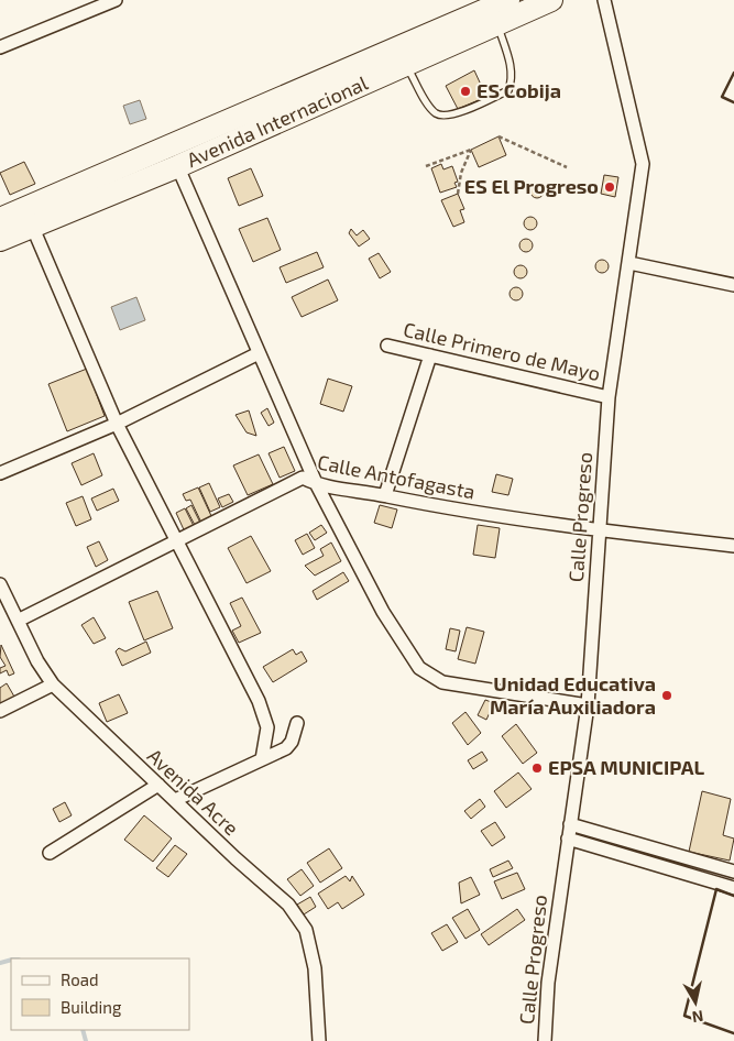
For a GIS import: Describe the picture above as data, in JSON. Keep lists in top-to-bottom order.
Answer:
{
  "streets": {
    "highway": ["Avenida Internacional"],
    "street": [
      "Calle Primero de Mayo",
      "Calle Antofagasta",
      "Calle Progreso",
      "Avenida Acre"
    ]
  },
  "crossings": [
    ["Calle Primero de Mayo", "Calle Progreso"],
    ["Calle Antofagasta", "Calle Progreso"],
    ["Calle Antofagasta", "Avenida Acre"]
  ],
  "places": [
    "ES Cobija",
    "ES El Progreso",
    "Unidad Educativa María Auxiliadora",
    "EPSA MUNICIPAL"
  ],
  "legend": ["Road", "Building"],
  "north": "bottom"
}
